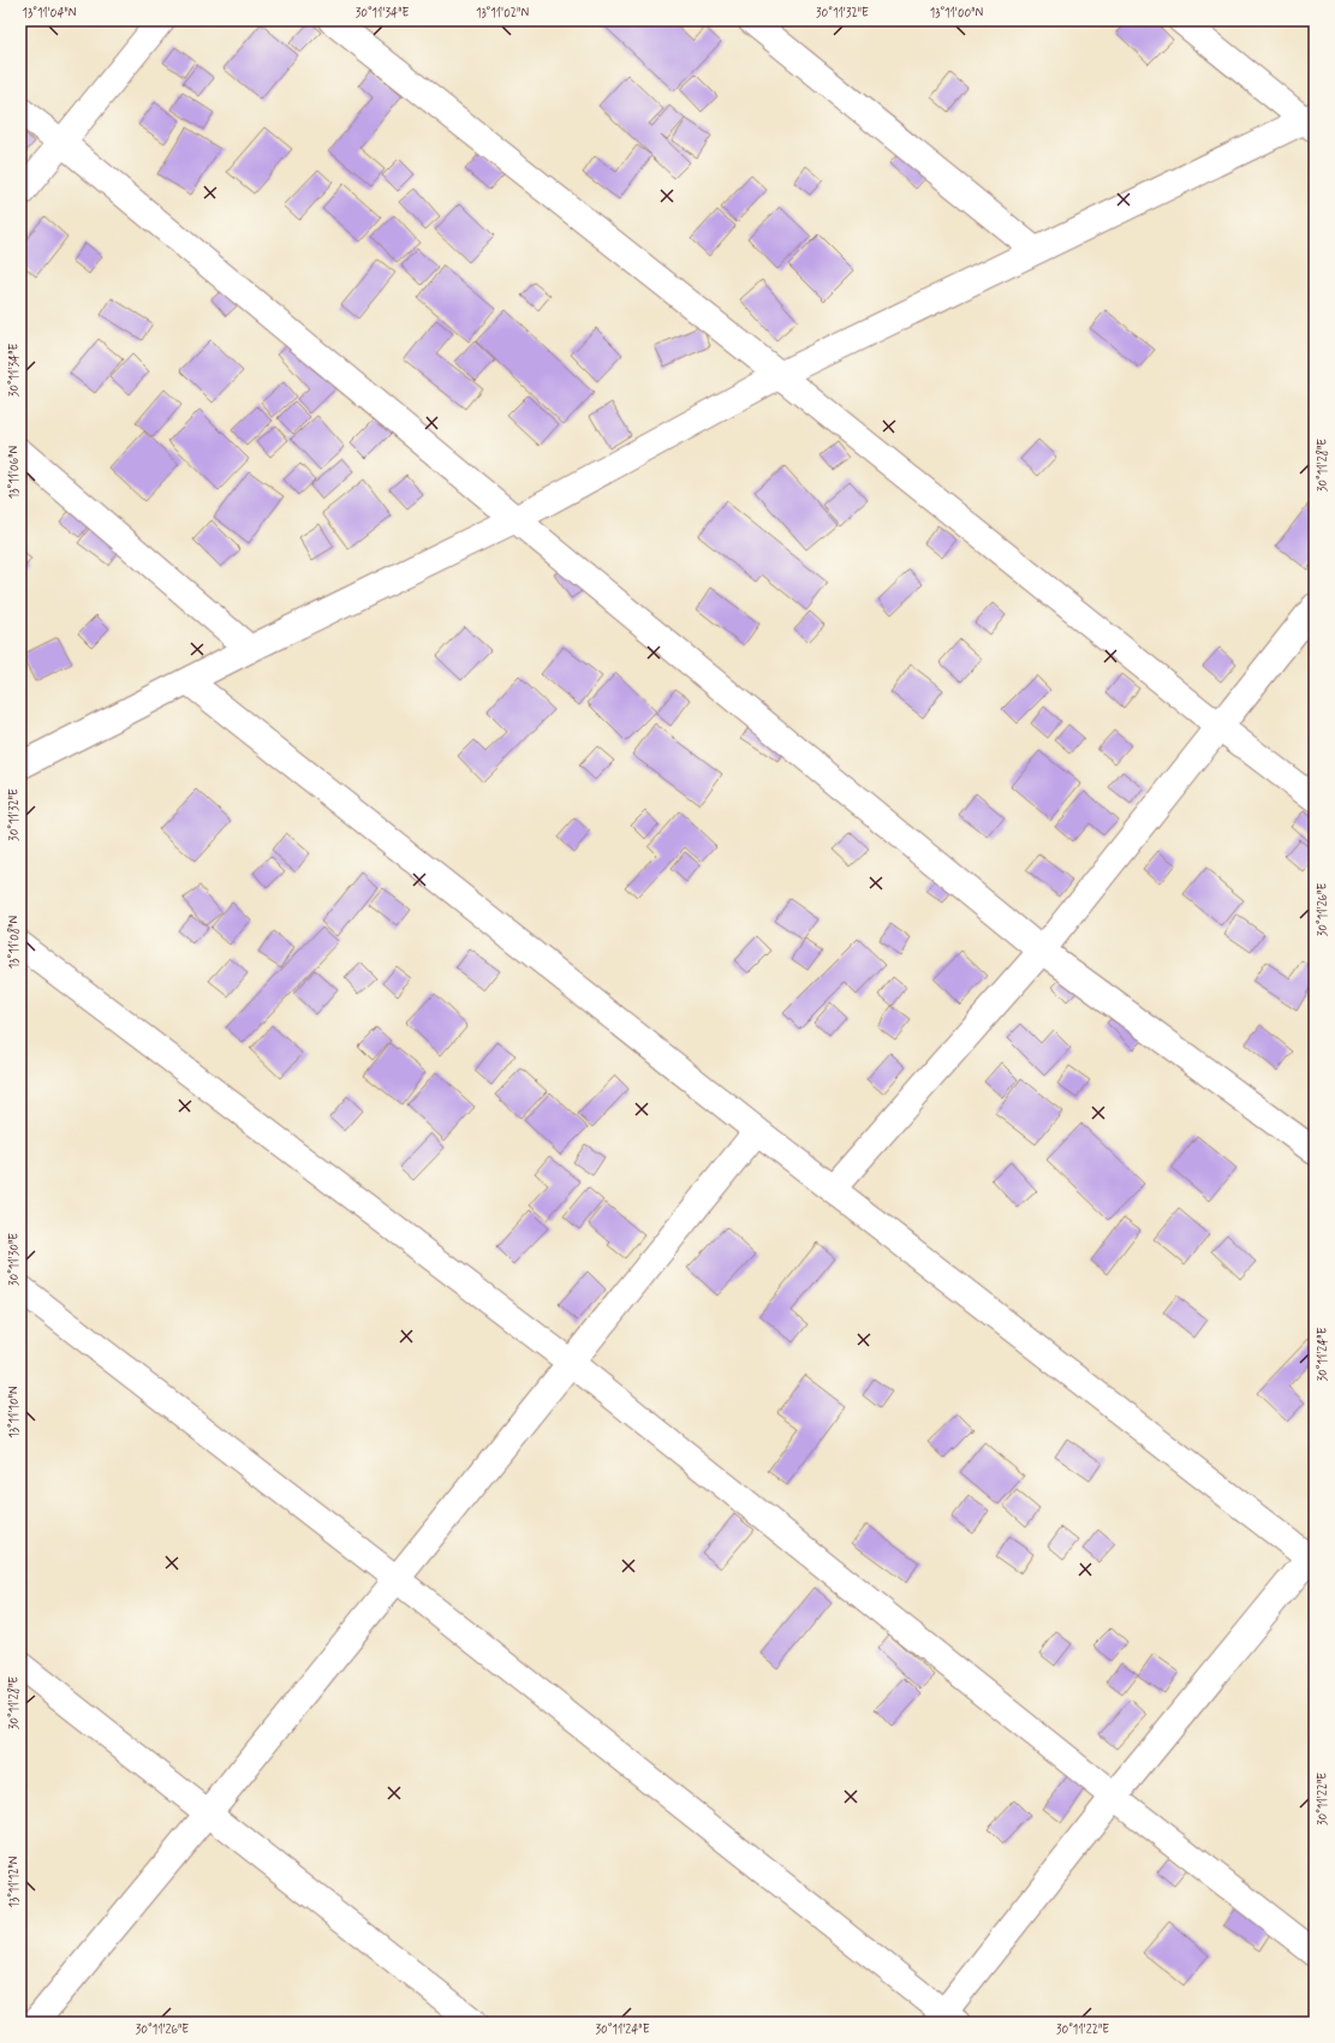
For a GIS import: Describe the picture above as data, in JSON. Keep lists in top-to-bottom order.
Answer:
{
  "coordinates": [
    "13°11'04\"N",
    "30°11'34\"E",
    "13°11'02\"N",
    "30°11'32\"E",
    "13°11'00\"N",
    "30°11'28\"E",
    "13°11'06\"N",
    "30°11'26\"E",
    "13°11'08\"N",
    "30°11'30\"E",
    "30°11'24\"E",
    "13°11'10\"N",
    "30°11'22\"E",
    "13°11'12\"N"
  ]
}
